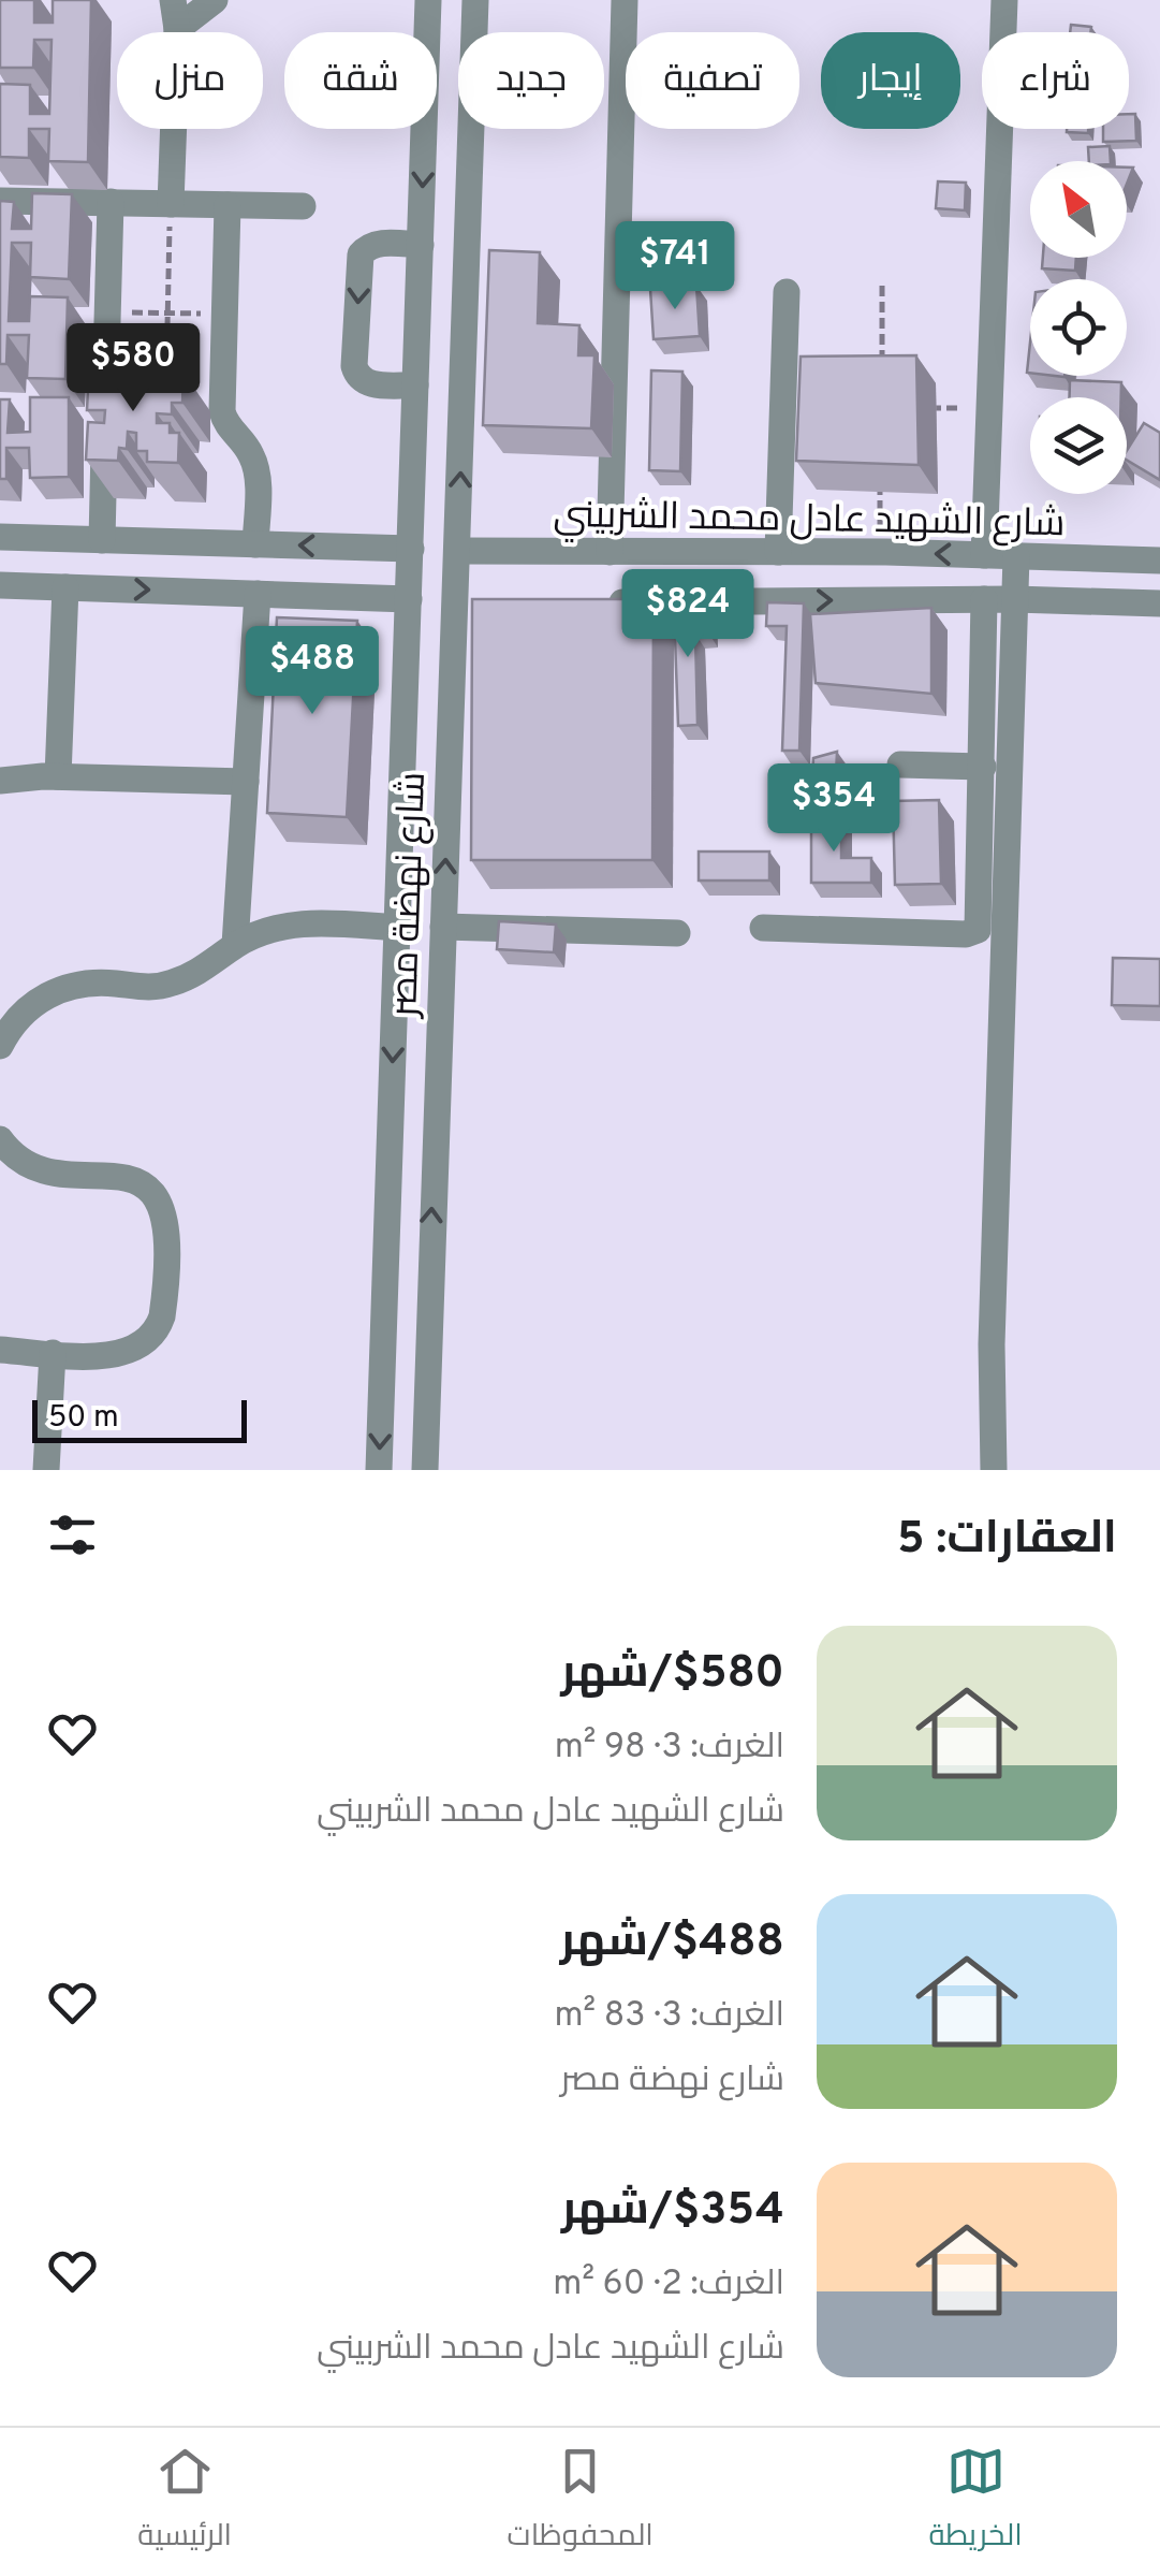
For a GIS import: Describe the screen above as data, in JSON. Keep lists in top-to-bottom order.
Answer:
{
  "streets": {
    "street": ["شارع الشهيد عادل محمد الشربيني", "شارع نهضة مصر"]
  },
  "crossings": [
    ["شارع الشهيد عادل محمد الشربيني", "شارع نهضة مصر"]
  ],
  "scale_bar": "50 m",
  "north": "top left",
  "page": {
    "chip": [
      "شراء",
      "إيجار",
      "تصفية",
      "جديد",
      "شقة",
      "منزل"
    ],
    "price": [
      "$741",
      "$580",
      "$824",
      "$488",
      "$354"
    ],
    "scale": "50 m",
    "heading": "العقارات: 5",
    "list": [
      {
        "name": "$580/شهر",
        "note": "الغرف: 3 · 98 m² · شارع الشهيد عادل محمد الشربيني"
      },
      {
        "name": "$488/شهر",
        "note": "الغرف: 3 · 83 m² · شارع نهضة مصر"
      },
      {
        "name": "$354/شهر",
        "note": "الغرف: 2 · 60 m² · شارع الشهيد عادل محمد الشربيني"
      }
    ],
    "tabs": ["الخريطة", "المحفوظات", "الرئيسية"]
  }
}
